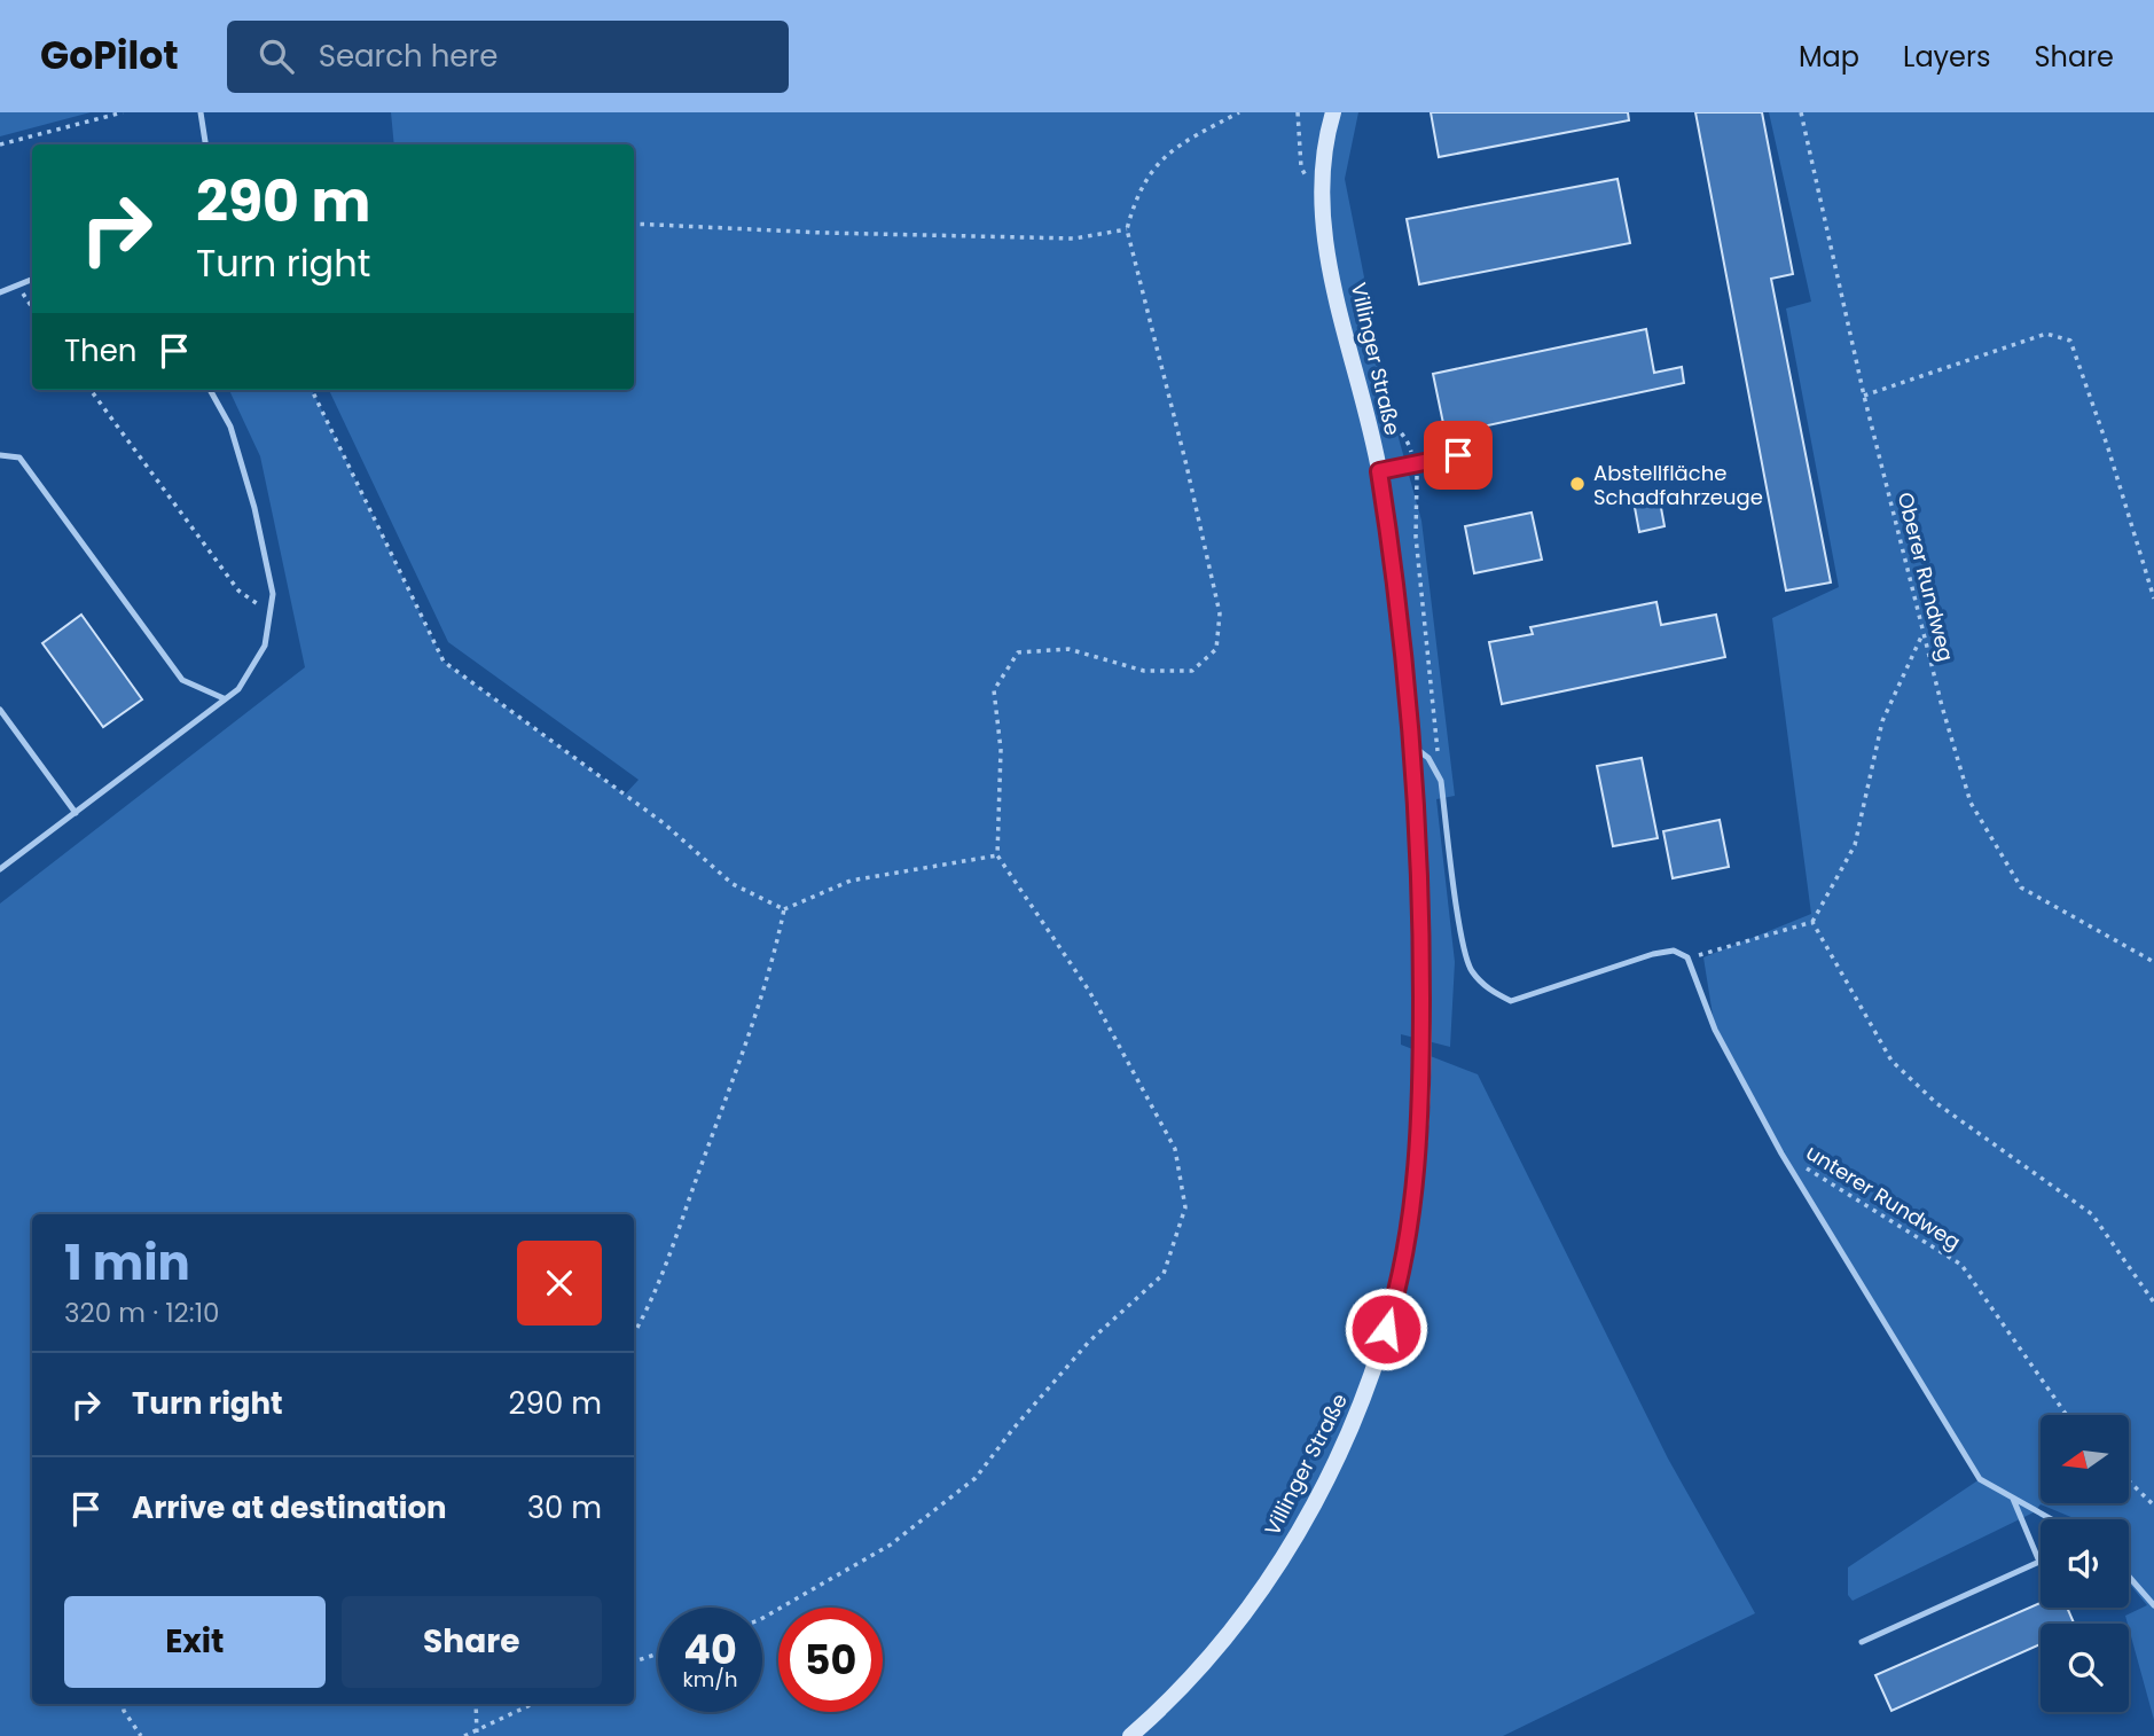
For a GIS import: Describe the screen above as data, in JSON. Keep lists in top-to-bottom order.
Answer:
{
  "streets": {
    "main road": ["Villinger Straße"],
    "path": ["Oberer Rundweg", "unterer Rundweg"]
  },
  "places": ["Abstellfläche Schadfahrzeuge"],
  "north": "left",
  "page": {
    "header": "GoPilot",
    "search": "Search here",
    "nav": ["Map", "Layers", "Share"],
    "turn": ["290 m", "Turn right"],
    "then": "Then",
    "heading": ["1 min", "320 m · 12:10"],
    "list": [
      {
        "name": "Turn right",
        "value": "290 m"
      },
      {
        "name": "Arrive at destination",
        "value": "30 m"
      }
    ],
    "buttons": ["Exit", "Share"],
    "speed": "40 km/h",
    "limit": "50"
  }
}
